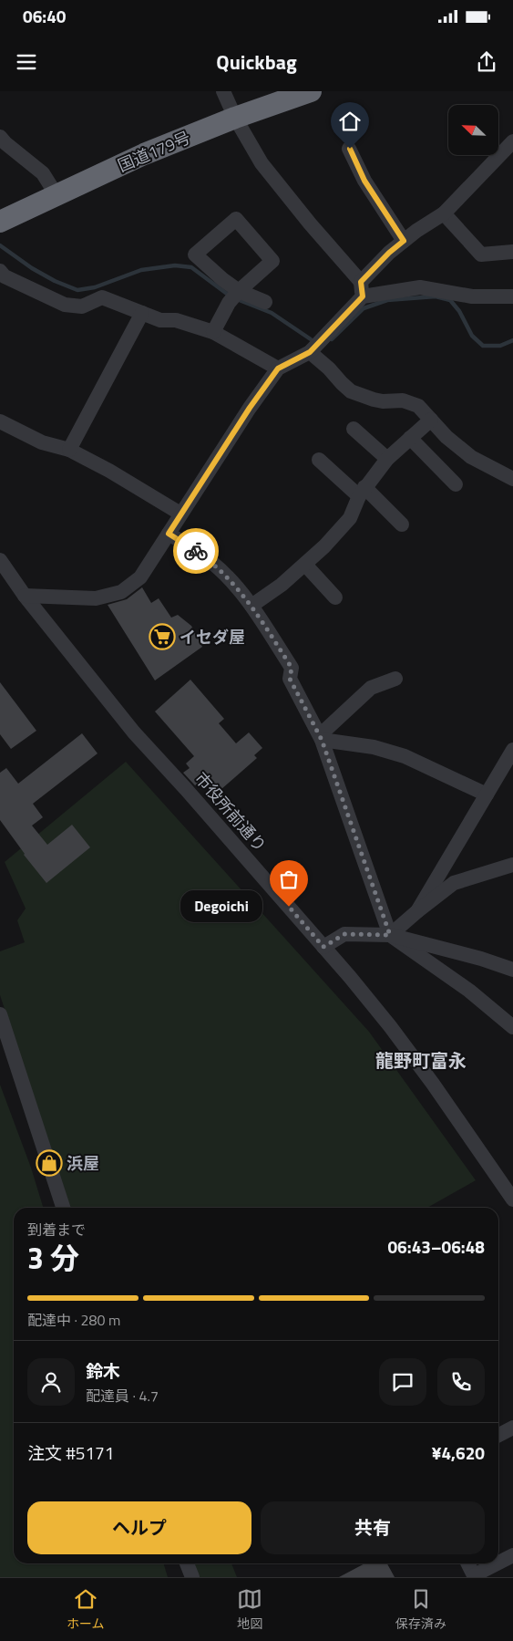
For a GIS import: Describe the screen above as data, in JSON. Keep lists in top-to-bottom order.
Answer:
{
  "streets": {
    "highway": ["国道179号"],
    "street": ["市役所前通り"]
  },
  "districts": ["龍野町富永"],
  "places": {
    "supermarket": ["イセダ屋"],
    "other": ["Degoichi"],
    "shop": ["浜屋"]
  },
  "north": "top left",
  "page": {
    "status": "06:40",
    "header": "Quickbag",
    "bubble": "Degoichi",
    "heading": ["3 分", "到着まで", "06:43–06:48"],
    "panel": [
      "鈴木",
      "配達員 · 4.7",
      "注文 #5171",
      "¥4,620"
    ],
    "bar": "配達中 · 280 m",
    "buttons": ["ヘルプ", "共有"],
    "tabs": ["ホーム", "地図", "保存済み"]
  }
}
